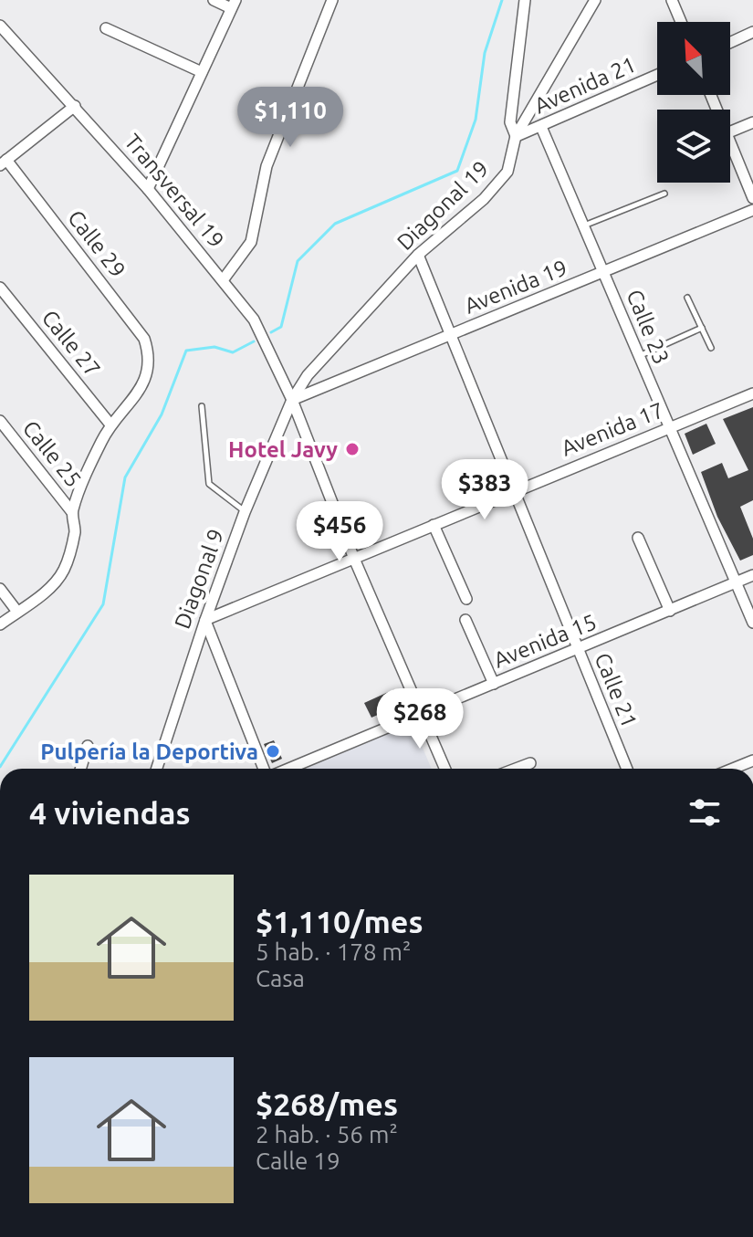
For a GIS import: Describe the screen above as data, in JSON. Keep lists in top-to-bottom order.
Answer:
{
  "streets": {
    "street": [
      "Avenida 21",
      "Transversal 19",
      "Diagonal 19",
      "Calle 29",
      "Avenida 19",
      "Calle 23",
      "Calle 27",
      "Avenida 17",
      "Calle 25",
      "Diagonal 9",
      "Avenida 15",
      "Calle 21"
    ]
  },
  "crossings": [
    ["Avenida 21", "Diagonal 19"],
    ["Avenida 21", "Calle 23"],
    ["Transversal 19", "Diagonal 19"],
    ["Transversal 19", "Avenida 19"],
    ["Transversal 19", "Avenida 17"],
    ["Transversal 19", "Diagonal 9"],
    ["Transversal 19", "Avenida 15"],
    ["Diagonal 19", "Avenida 19"],
    ["Diagonal 19", "Diagonal 9"],
    ["Diagonal 19", "Calle 21"],
    ["Calle 29", "Calle 27"],
    ["Avenida 19", "Calle 23"],
    ["Avenida 19", "Diagonal 9"],
    ["Avenida 19", "Calle 21"],
    ["Calle 23", "Avenida 17"],
    ["Calle 23", "Avenida 15"],
    ["Avenida 17", "Diagonal 9"],
    ["Avenida 17", "Calle 21"],
    ["Avenida 15", "Calle 21"]
  ],
  "places": ["Hotel Javy", "Pulpería la Deportiva"],
  "north": "top left",
  "page": {
    "price": [
      "$1,110",
      "$383",
      "$456",
      "$268"
    ],
    "heading": "4 viviendas",
    "list": [
      {
        "name": "$1,110/mes",
        "note": "5 hab. · 178 m² · Casa"
      },
      {
        "name": "$268/mes",
        "note": "2 hab. · 56 m² · Calle 19"
      }
    ]
  }
}
